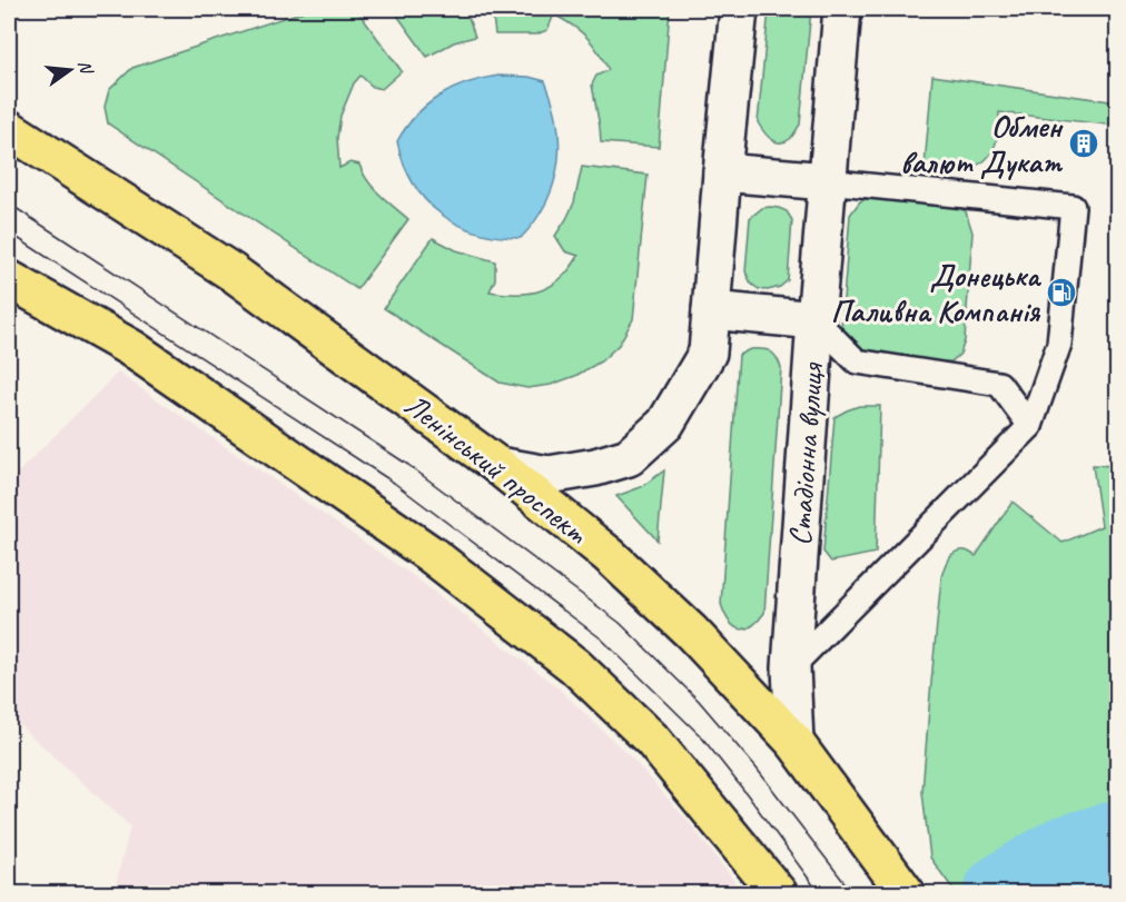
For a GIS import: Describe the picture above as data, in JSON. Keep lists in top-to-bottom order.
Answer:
{
  "streets": {
    "main road": ["Ленінський проспект"],
    "street": ["Стадіонна вулиця"]
  },
  "crossings": [
    ["Стадіонна вулиця", "Ленінський проспект"]
  ],
  "places": {
    "building": ["Обмен валют Дукат"],
    "fuel station": ["Донецька Паливна Компанія"]
  },
  "north": "right"
}
